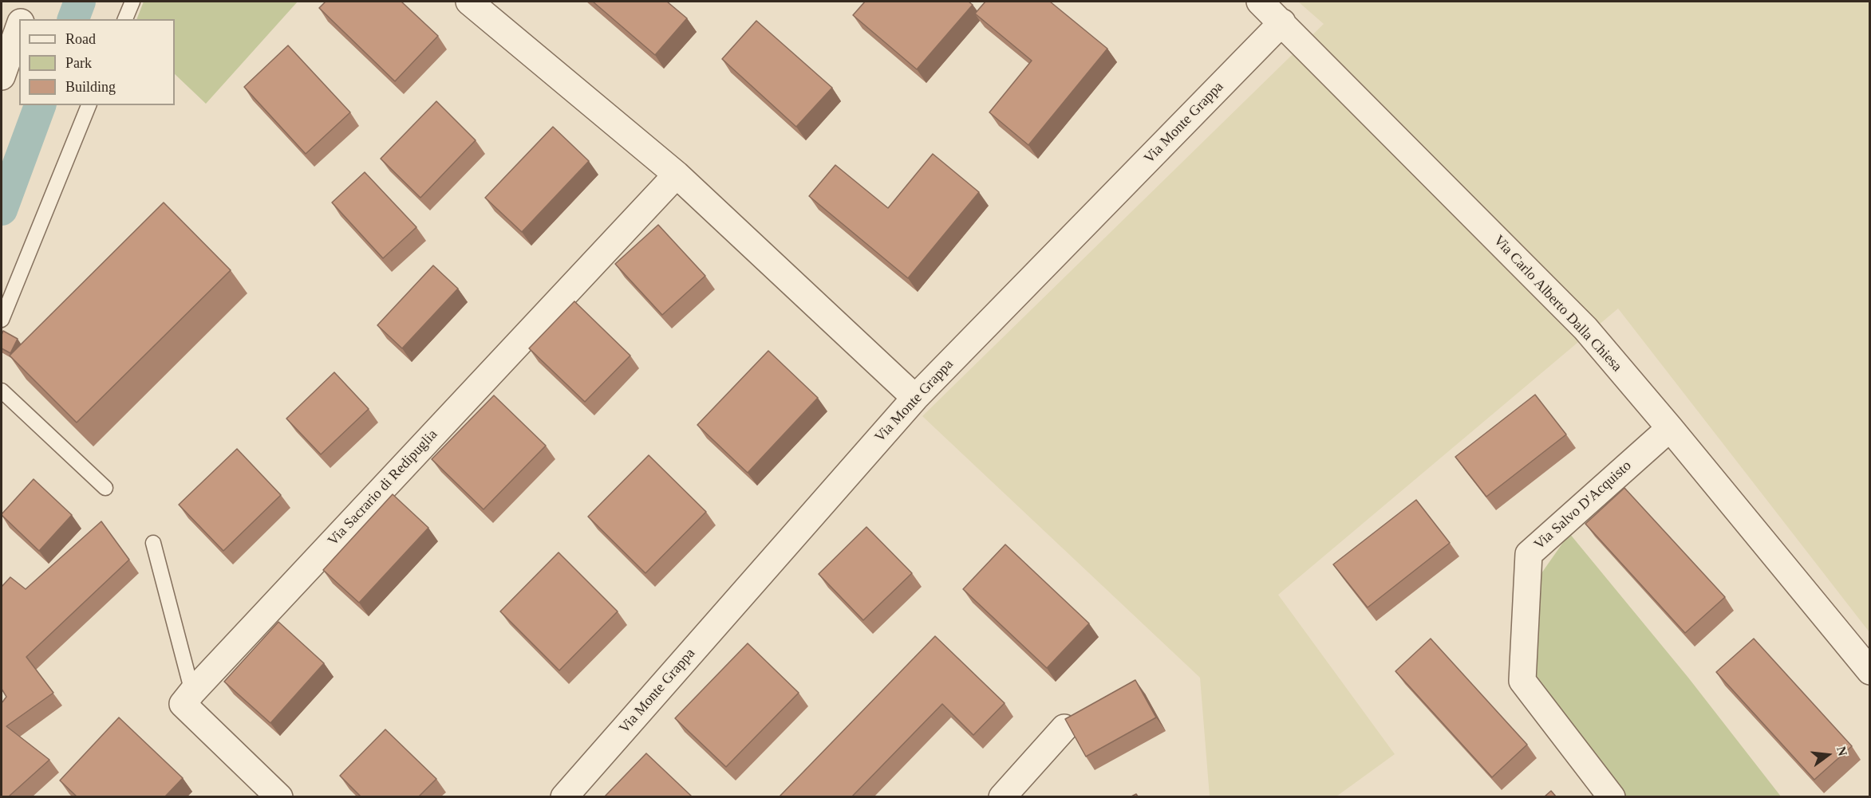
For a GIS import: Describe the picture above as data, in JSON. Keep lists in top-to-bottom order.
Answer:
{
  "streets": {
    "street": [
      "Via Monte Grappa",
      "Via Carlo Alberto Dalla Chiesa",
      "Via Sacrario di Redipuglia",
      "Via Salvo D'Acquisto"
    ]
  },
  "crossings": [
    ["Via Monte Grappa", "Via Carlo Alberto Dalla Chiesa"],
    ["Via Carlo Alberto Dalla Chiesa", "Via Salvo D'Acquisto"]
  ],
  "legend": ["Road", "Park", "Building"],
  "north": "right"
}
